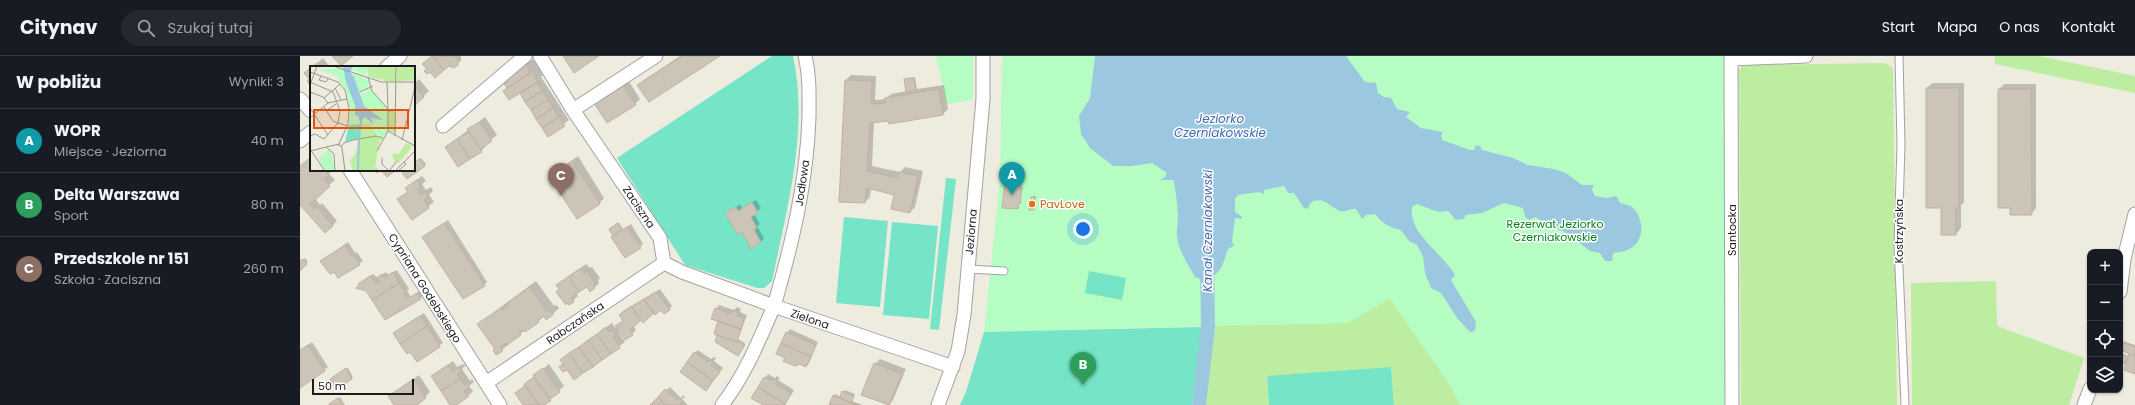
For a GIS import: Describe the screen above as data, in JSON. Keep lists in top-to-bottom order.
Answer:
{
  "streets": {
    "street": [
      "Jodłowa",
      "Zaciszna",
      "Santocka",
      "Jeziorna",
      "Cypriana Godebskiego",
      "Zielona",
      "Rabczańska"
    ],
    "lane": ["Kostrzyńska"]
  },
  "crossings": [
    ["Jodłowa", "Zielona"],
    ["Zaciszna", "Rabczańska"],
    ["Jeziorna", "Zielona"],
    ["Cypriana Godebskiego", "Rabczańska"]
  ],
  "water": ["Jeziorko Czerniakowskie", "Kanał Czerniakowski"],
  "parks": ["Rezerwat Jeziorko Czerniakowskie"],
  "places": ["PavLove"],
  "scale_bar": "50 m",
  "page": {
    "header": "Citynav",
    "search": "Szukaj tutaj",
    "nav": [
      "Start",
      "Mapa",
      "O nas",
      "Kontakt"
    ],
    "heading": ["W pobliżu", "Wyniki: 3"],
    "list": [
      {
        "mark": "A",
        "name": "WOPR",
        "note": "Miejsce · Jeziorna",
        "value": "40 m"
      },
      {
        "mark": "B",
        "name": "Delta Warszawa",
        "note": "Sport",
        "value": "80 m"
      },
      {
        "mark": "C",
        "name": "Przedszkole nr 151",
        "note": "Szkoła · Zaciszna",
        "value": "260 m"
      }
    ],
    "pins": ["A", "C", "B"],
    "map_buttons": ["+", "−"],
    "scale": "50 m"
  }
}
